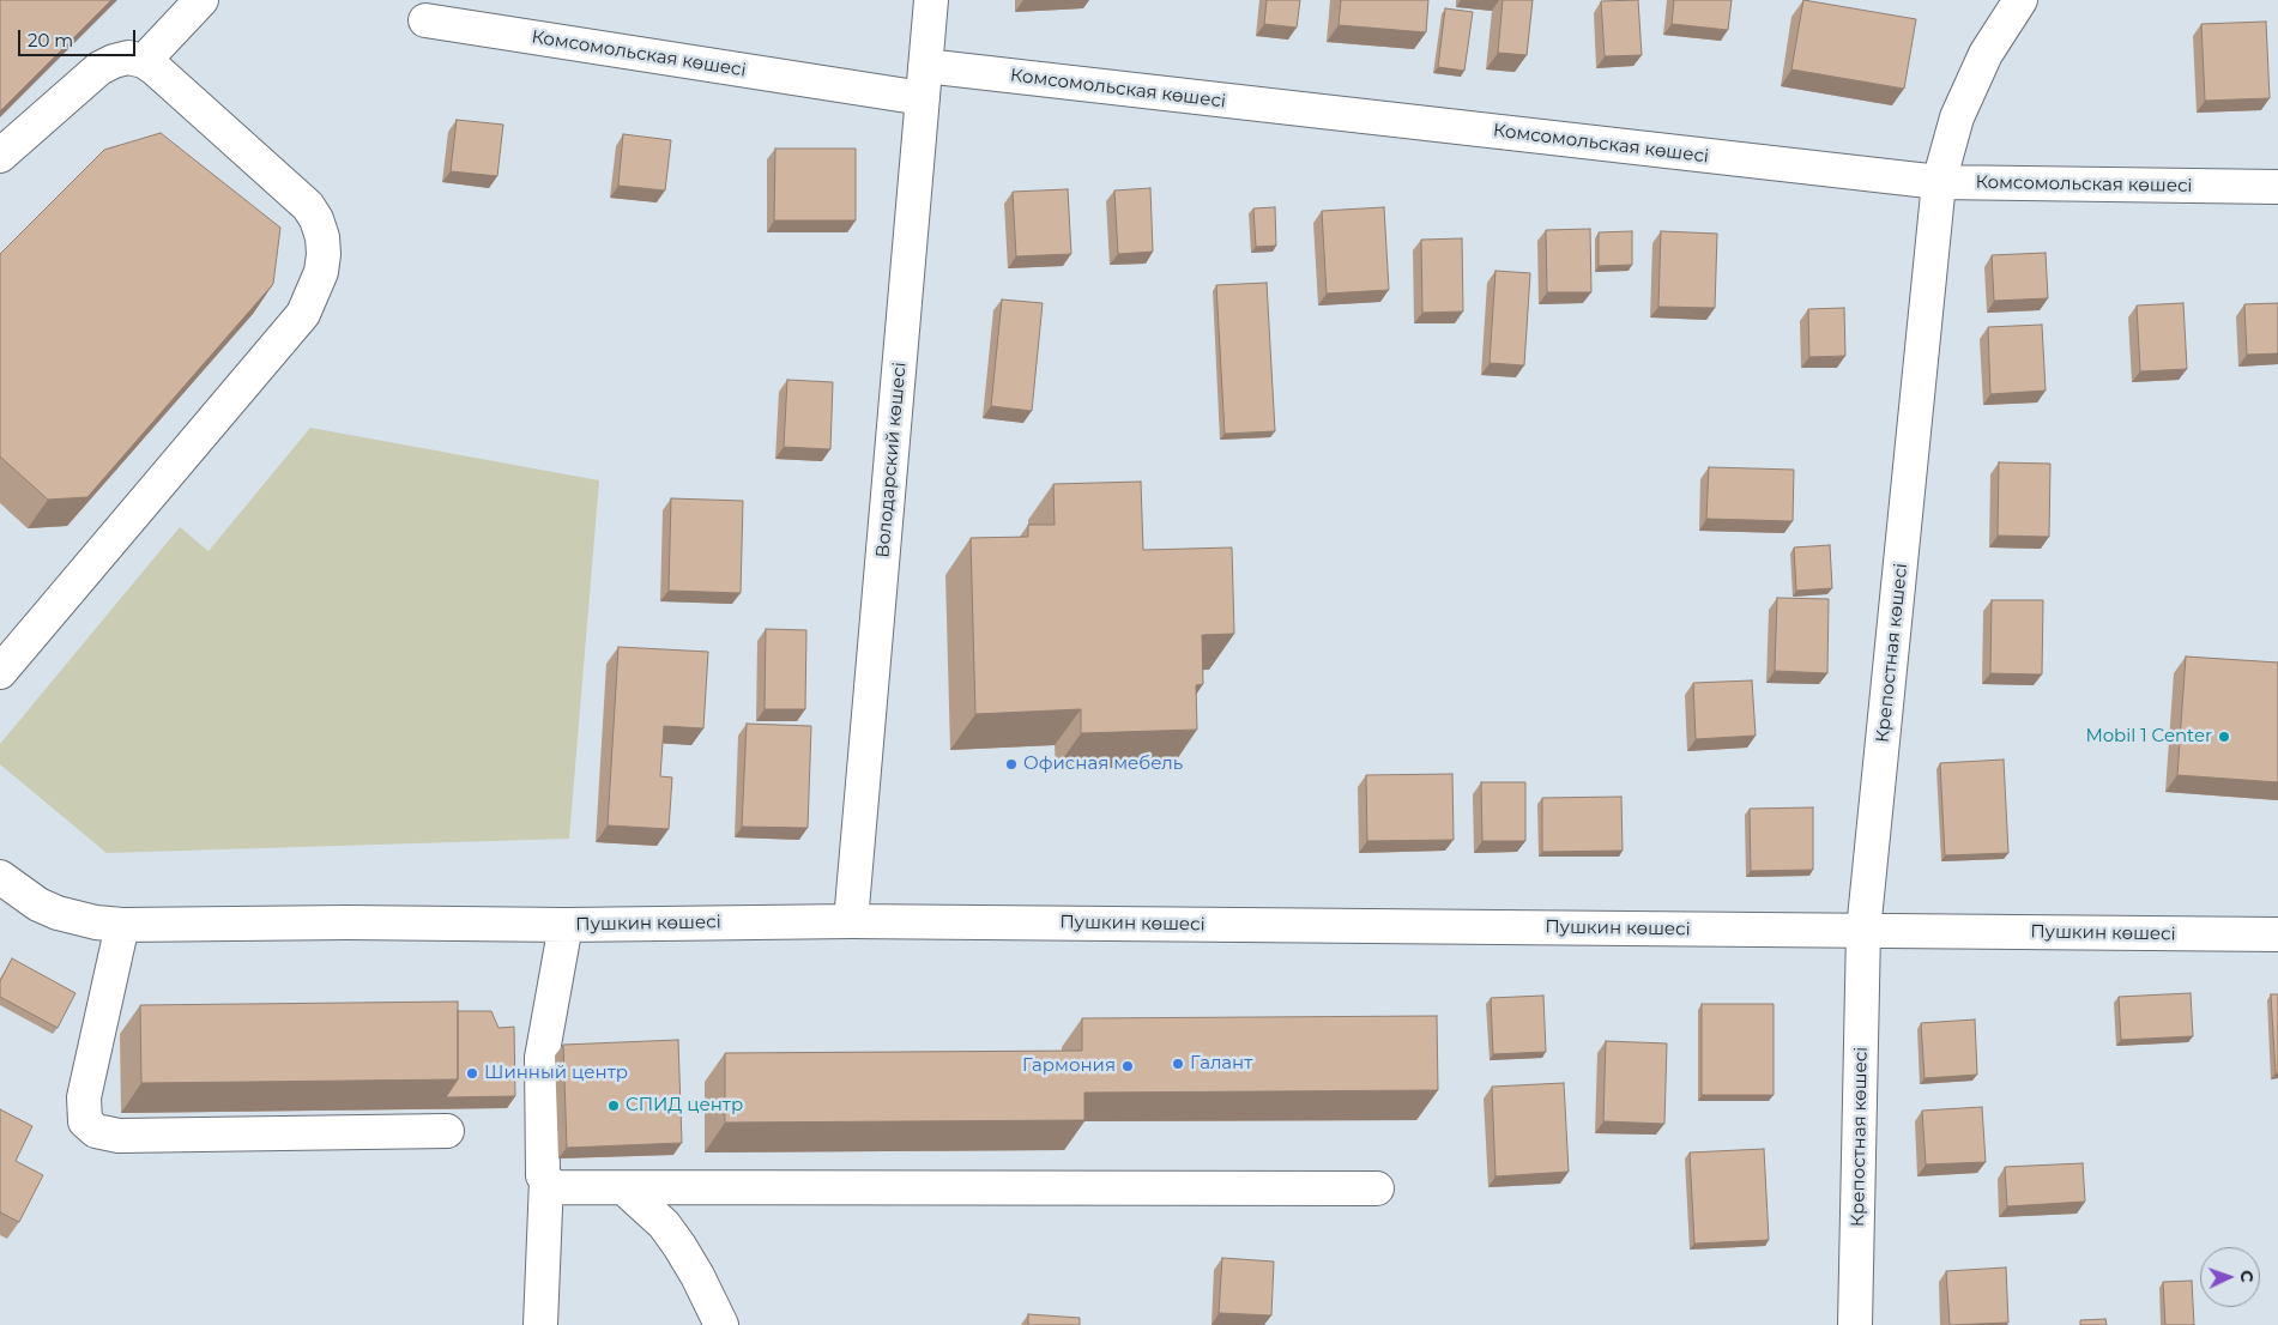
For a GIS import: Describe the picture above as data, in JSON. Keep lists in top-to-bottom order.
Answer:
{
  "streets": {
    "street": [
      "Комсомольская көшесі",
      "Володарский көшесі",
      "Крепостная көшесі",
      "Пушкин көшесі"
    ]
  },
  "crossings": [
    ["Комсомольская көшесі", "Володарский көшесі"],
    ["Комсомольская көшесі", "Крепостная көшесі"],
    ["Володарский көшесі", "Пушкин көшесі"],
    ["Крепостная көшесі", "Пушкин көшесі"]
  ],
  "places": [
    "Mobil 1 Center",
    "Офисная мебель",
    "Галант",
    "Гармония",
    "Шинный центр",
    "СПИД центр"
  ],
  "scale_bar": "20 m",
  "north": "right"
}
